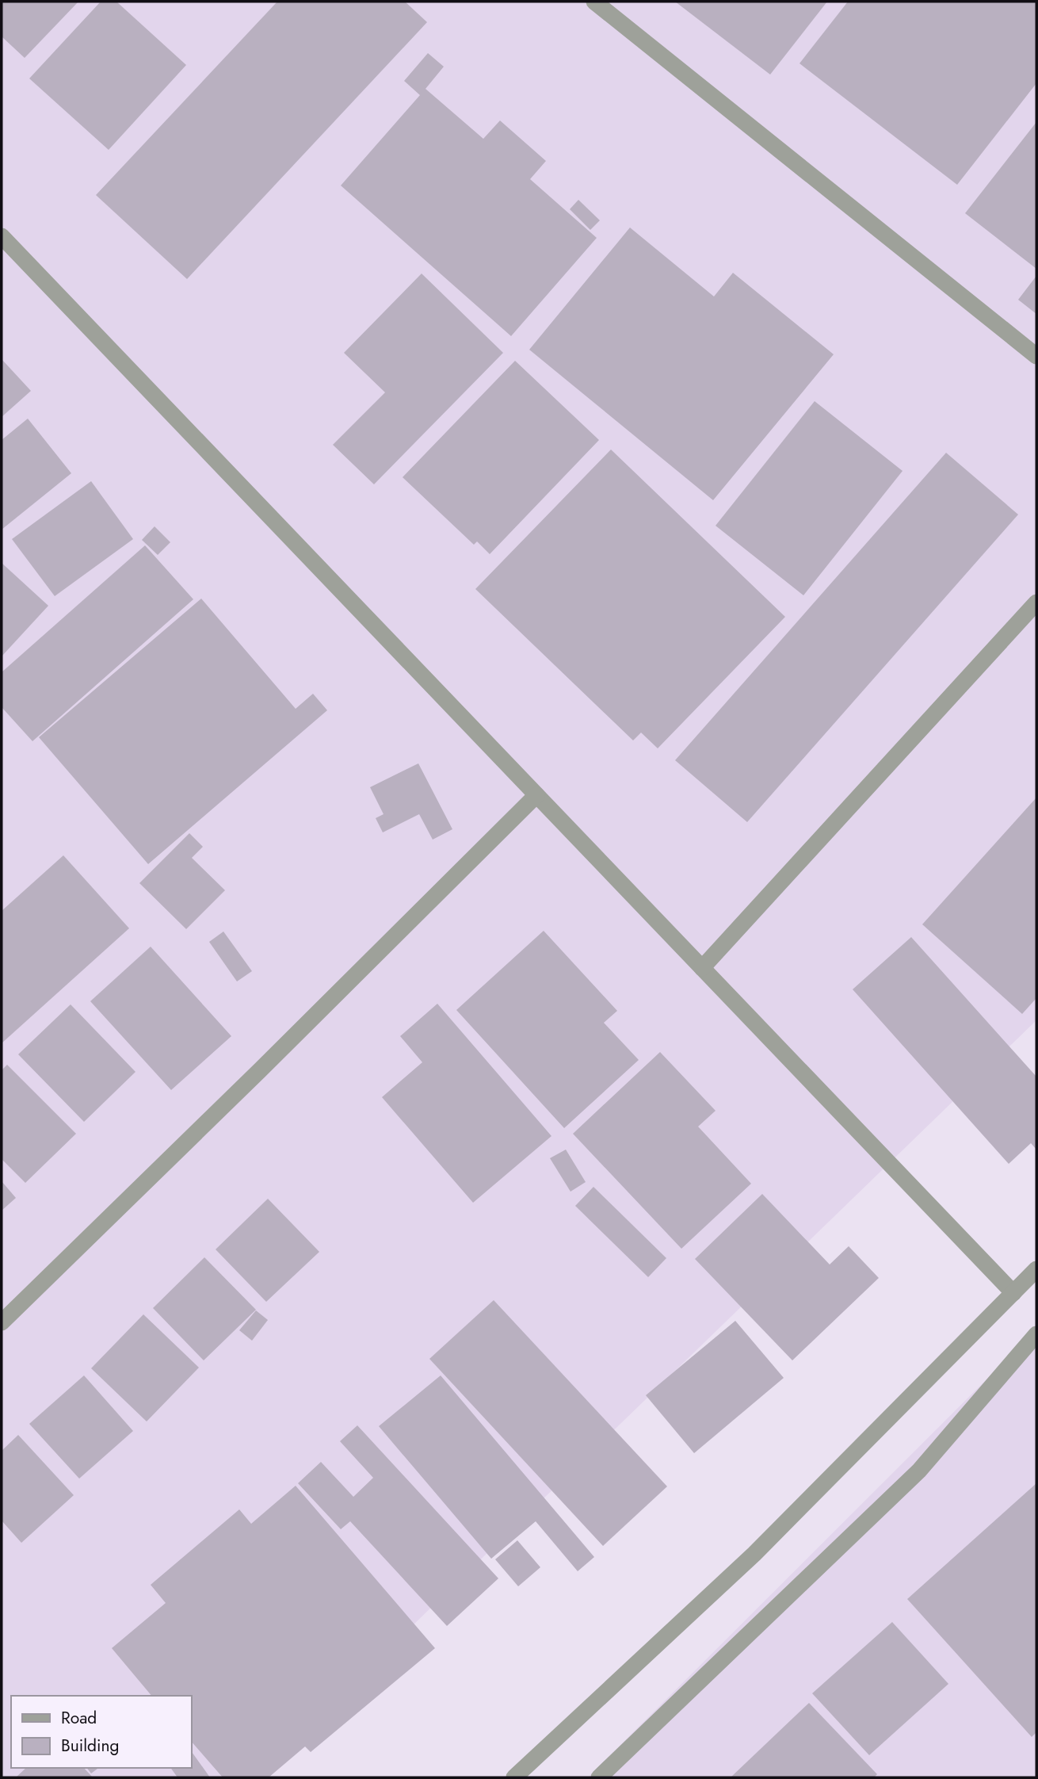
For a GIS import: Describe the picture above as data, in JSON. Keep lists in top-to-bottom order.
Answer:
{
  "legend": ["Road", "Building"]
}
